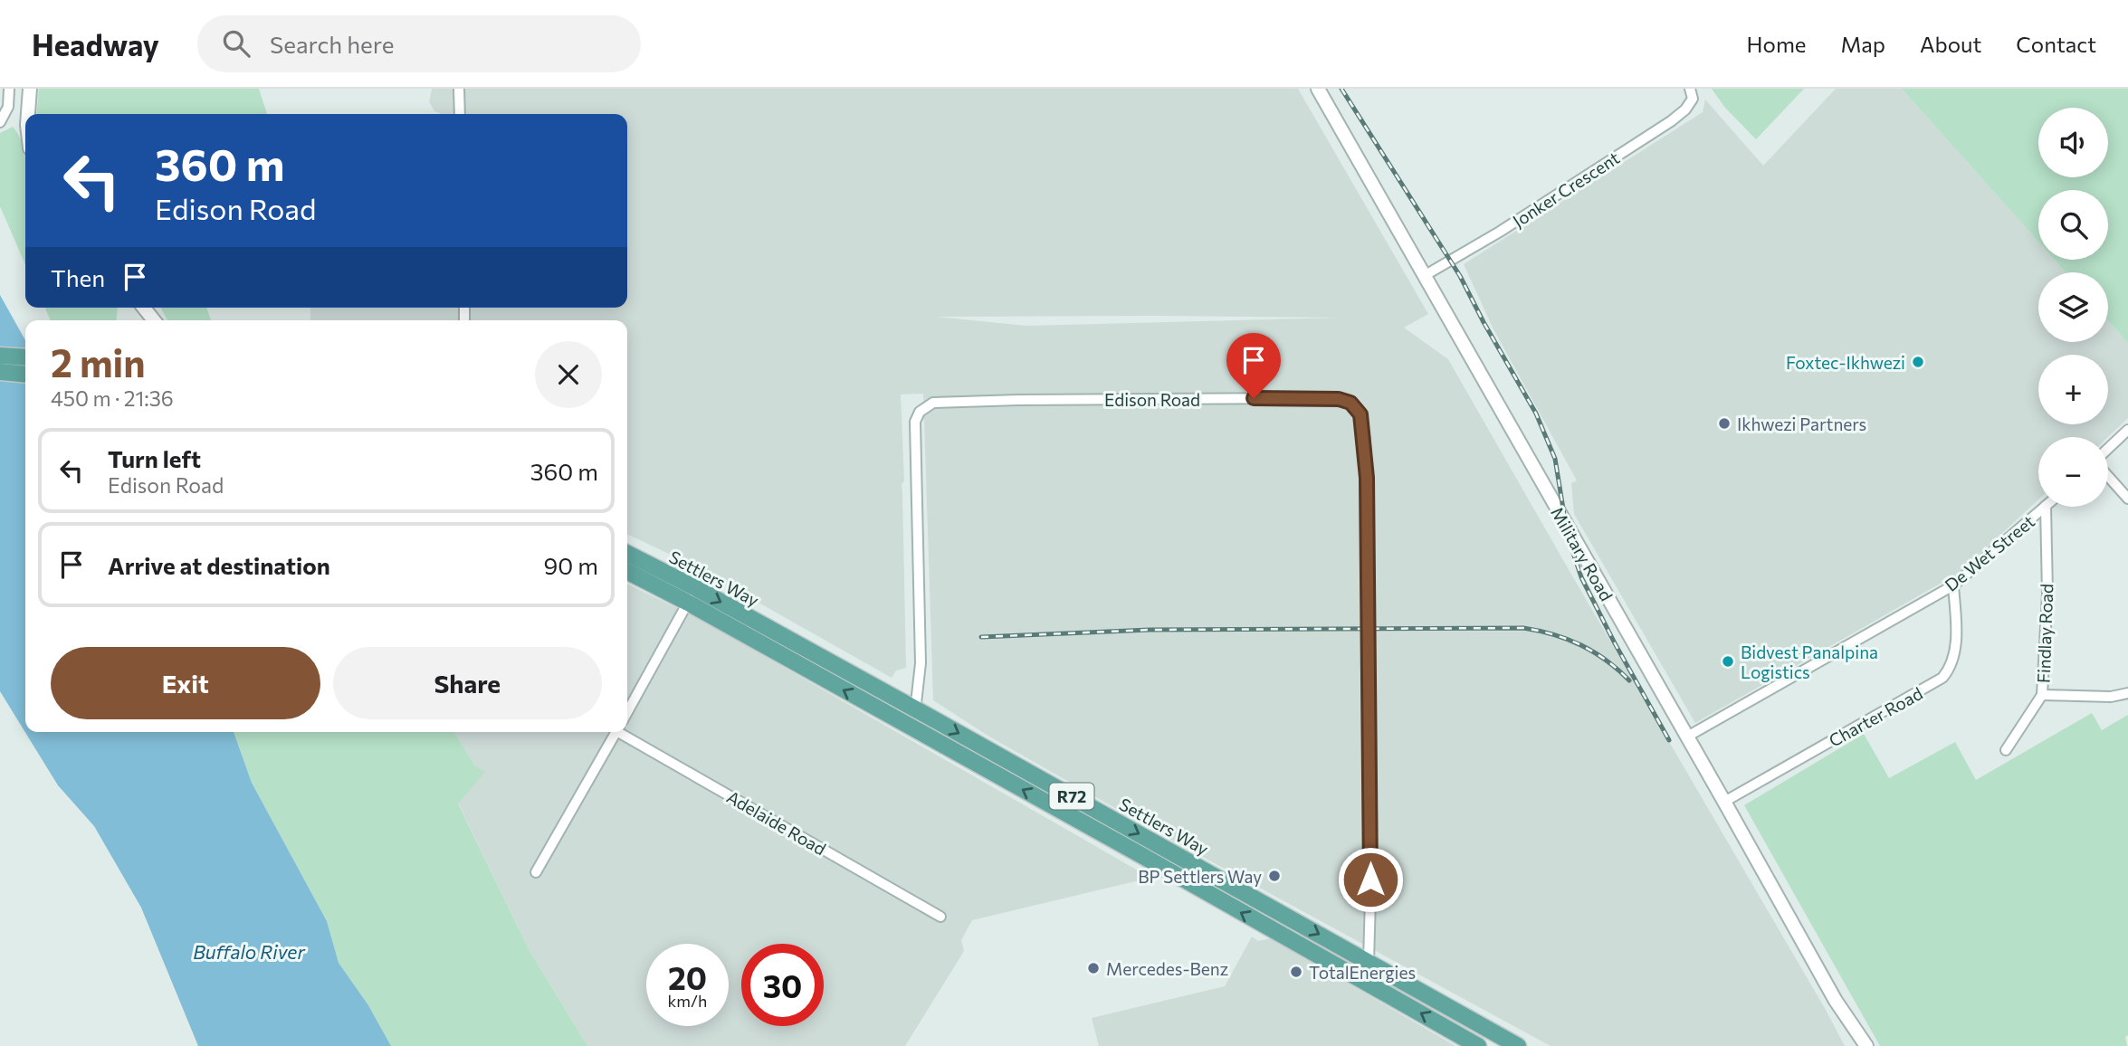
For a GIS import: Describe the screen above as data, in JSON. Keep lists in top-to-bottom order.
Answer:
{
  "streets": {
    "main road": ["Settlers Way", "R72"],
    "street": [
      "Jonker Crescent",
      "Edison Road",
      "De Wet Street",
      "Military Road",
      "Findlay Road",
      "Charter Road",
      "Adelaide Road"
    ]
  },
  "crossings": [
    ["Jonker Crescent", "Military Road"],
    ["Edison Road", "Settlers Way"],
    ["De Wet Street", "Military Road"],
    ["De Wet Street", "Charter Road"],
    ["Military Road", "Charter Road"]
  ],
  "water": ["Buffalo River"],
  "places": [
    "Foxtec-Ikhwezi",
    "Ikhwezi Partners",
    "Bidvest Panalpina Logistics",
    "BP Settlers Way",
    "Mercedes-Benz",
    "TotalEnergies"
  ],
  "page": {
    "header": "Headway",
    "search": "Search here",
    "nav": [
      "Home",
      "Map",
      "About",
      "Contact"
    ],
    "map_buttons": ["+", "−"],
    "turn": ["360 m", "Edison Road"],
    "then": "Then",
    "heading": ["2 min", "450 m · 21:36"],
    "list": [
      {
        "name": "Turn left",
        "note": "Edison Road",
        "value": "360 m"
      },
      {
        "name": "Arrive at destination",
        "value": "90 m"
      }
    ],
    "buttons": ["Exit", "Share"],
    "speed": "20 km/h",
    "limit": "30"
  }
}
